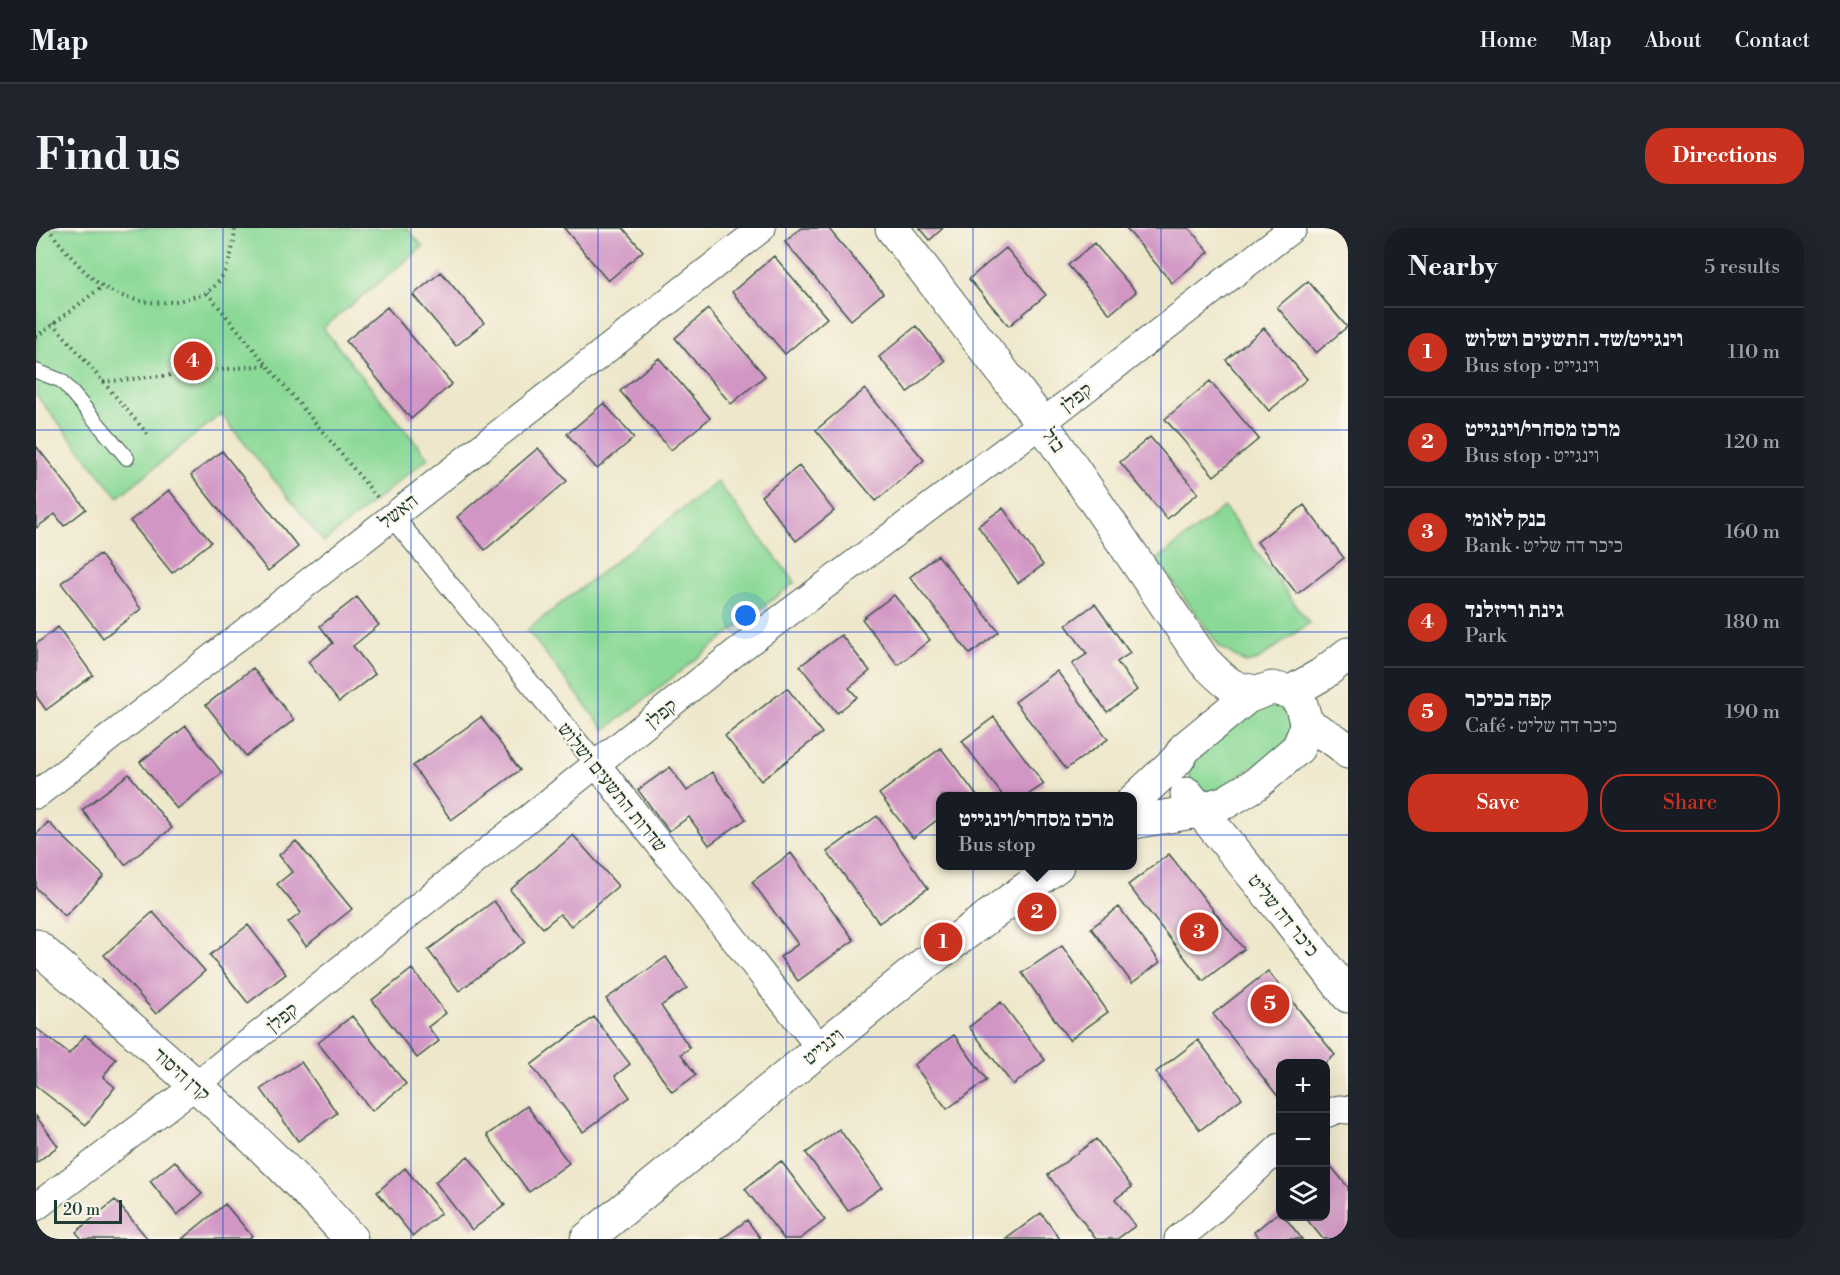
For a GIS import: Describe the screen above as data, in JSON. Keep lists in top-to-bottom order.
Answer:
{
  "streets": {
    "street": [
      "קפלן",
      "בזל",
      "האשל",
      "שדרות התשעים ושלוש",
      "כיכר דה שליט",
      "וינגייט",
      "קרן היסוד"
    ]
  },
  "crossings": [
    ["קפלן", "בזל"],
    ["קפלן", "שדרות התשעים ושלוש"],
    ["קפלן", "קרן היסוד"],
    ["האשל", "שדרות התשעים ושלוש"],
    ["שדרות התשעים ושלוש", "וינגייט"]
  ],
  "scale_bar": "20 m",
  "page": {
    "header": "Map",
    "nav": [
      "Home",
      "Map",
      "About",
      "Contact"
    ],
    "buttons": [
      "Directions",
      ["Save", "Share"]
    ],
    "title": "Find us",
    "heading": ["Nearby", "5 results"],
    "list": [
      {
        "mark": "1",
        "name": "וינגייט/שד. התשעים ושלוש",
        "note": "Bus stop · וינגייט",
        "value": "110 m"
      },
      {
        "mark": "2",
        "name": "מרכז מסחרי/וינגייט",
        "note": "Bus stop · וינגייט",
        "value": "120 m"
      },
      {
        "mark": "3",
        "name": "בנק לאומי",
        "note": "Bank · כיכר דה שליט",
        "value": "160 m"
      },
      {
        "mark": "4",
        "name": "גינת וריזלנד",
        "note": "Park",
        "value": "180 m"
      },
      {
        "mark": "5",
        "name": "קפה בכיכר",
        "note": "Café · כיכר דה שליט",
        "value": "190 m"
      }
    ],
    "pins": [
      "4",
      "2",
      "3",
      "1",
      "5"
    ],
    "popup": ["מרכז מסחרי/וינגייט", "Bus stop"],
    "map_buttons": ["+", "−"],
    "scale": "20 m"
  }
}
